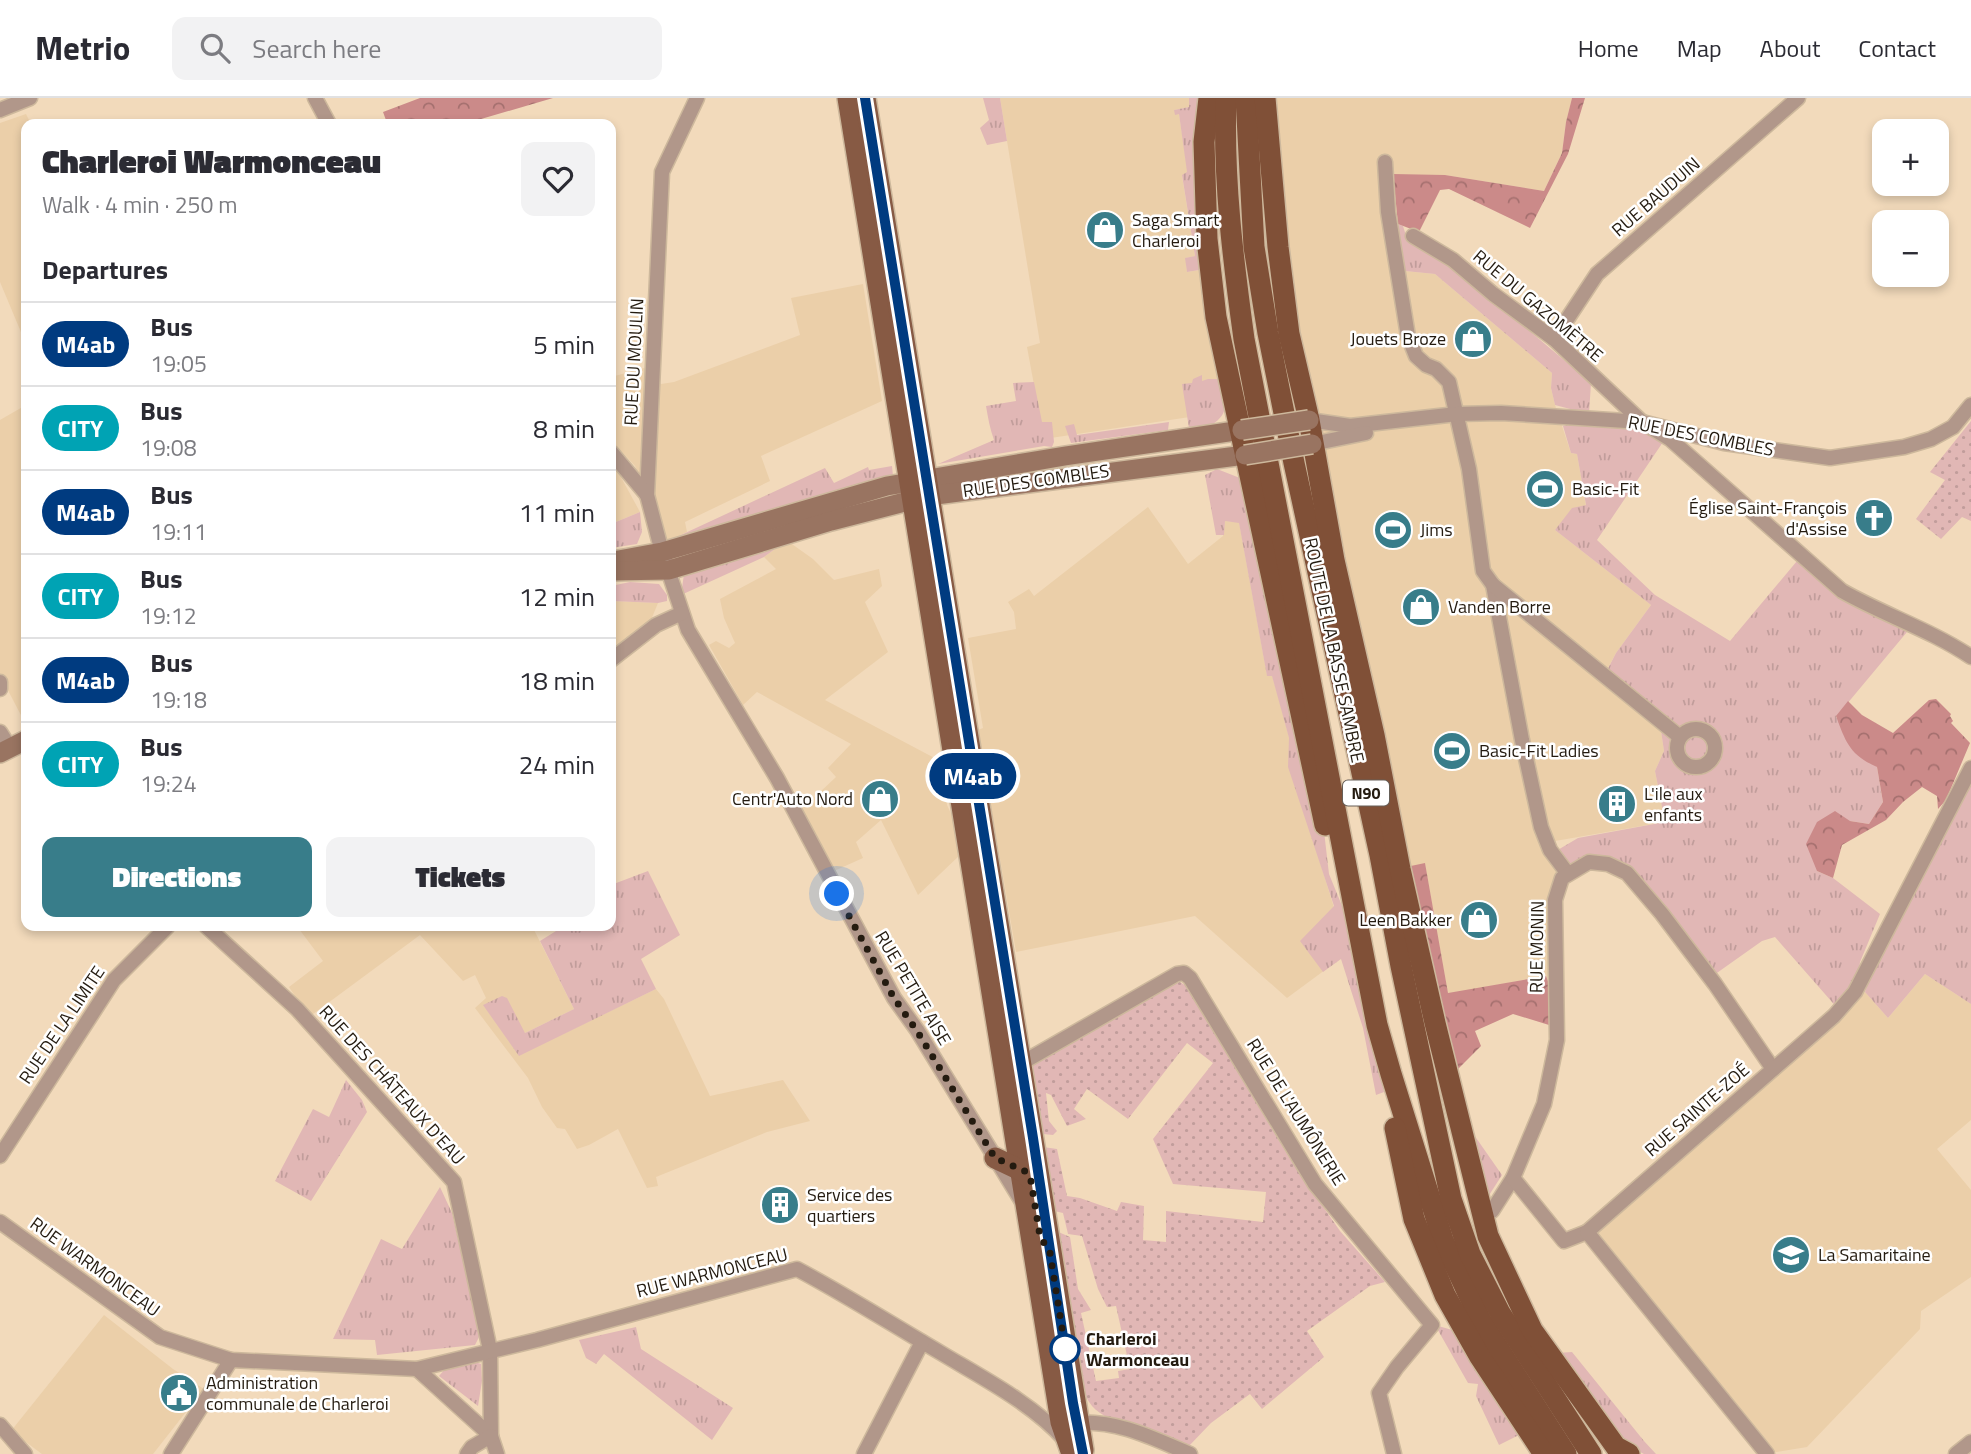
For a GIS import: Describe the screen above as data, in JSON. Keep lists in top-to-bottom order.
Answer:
{
  "streets": {
    "highway": ["ROUTE DE LA BASSE SAMBRE", "N90"],
    "main road": ["RUE DES COMBLES"],
    "street": [
      "RUE BAUDUIN",
      "RUE DU GAZOMÈTRE",
      "RUE DU MOULIN",
      "RUE MONIN",
      "RUE PETITE AISE",
      "RUE DE LA LIMITE",
      "RUE DES CHÂTEAUX D'EAU",
      "RUE SAINTE-ZOÉ",
      "RUE DE L'AUMÔNERIE",
      "RUE WARMONCEAU"
    ]
  },
  "crossings": [
    ["RUE BAUDUIN", "RUE DU GAZOMÈTRE"],
    ["RUE DU GAZOMÈTRE", "RUE DES COMBLES"],
    ["RUE DU MOULIN", "RUE DES COMBLES"],
    ["RUE DU MOULIN", "RUE PETITE AISE"],
    ["RUE DES CHÂTEAUX D'EAU", "RUE WARMONCEAU"]
  ],
  "places": {
    "shop": [
      "Saga Smart Charleroi",
      "Jouets Broze",
      "Vanden Borre",
      "Centr'Auto Nord",
      "Leen Bakker"
    ],
    "sports": ["Basic-Fit", "Jims", "Basic-Fit Ladies"],
    "church": ["Église Saint-François d'Assise"],
    "building": ["L'ile aux enfants", "Service des quartiers"],
    "school or university": ["La Samaritaine"],
    "other": ["Charleroi Warmonceau"],
    "public building": ["Administration communale de Charleroi"]
  },
  "lines": ["bus line M4ab"],
  "page": {
    "header": "Metrio",
    "search": "Search here",
    "nav": [
      "Home",
      "Map",
      "About",
      "Contact"
    ],
    "on_map": "M4ab",
    "map_buttons": ["+", "−"],
    "heading": [
      ["Charleroi Warmonceau", "Walk · 4 min · 250 m"],
      "Departures"
    ],
    "list": [
      {
        "mark": "M4ab",
        "name": "Bus",
        "note": "19:05",
        "value": "5 min"
      },
      {
        "mark": "CITY",
        "name": "Bus",
        "note": "19:08",
        "value": "8 min"
      },
      {
        "mark": "M4ab",
        "name": "Bus",
        "note": "19:11",
        "value": "11 min"
      },
      {
        "mark": "CITY",
        "name": "Bus",
        "note": "19:12",
        "value": "12 min"
      },
      {
        "mark": "M4ab",
        "name": "Bus",
        "note": "19:18",
        "value": "18 min"
      },
      {
        "mark": "CITY",
        "name": "Bus",
        "note": "19:24",
        "value": "24 min"
      }
    ],
    "buttons": ["Directions", "Tickets"]
  }
}
